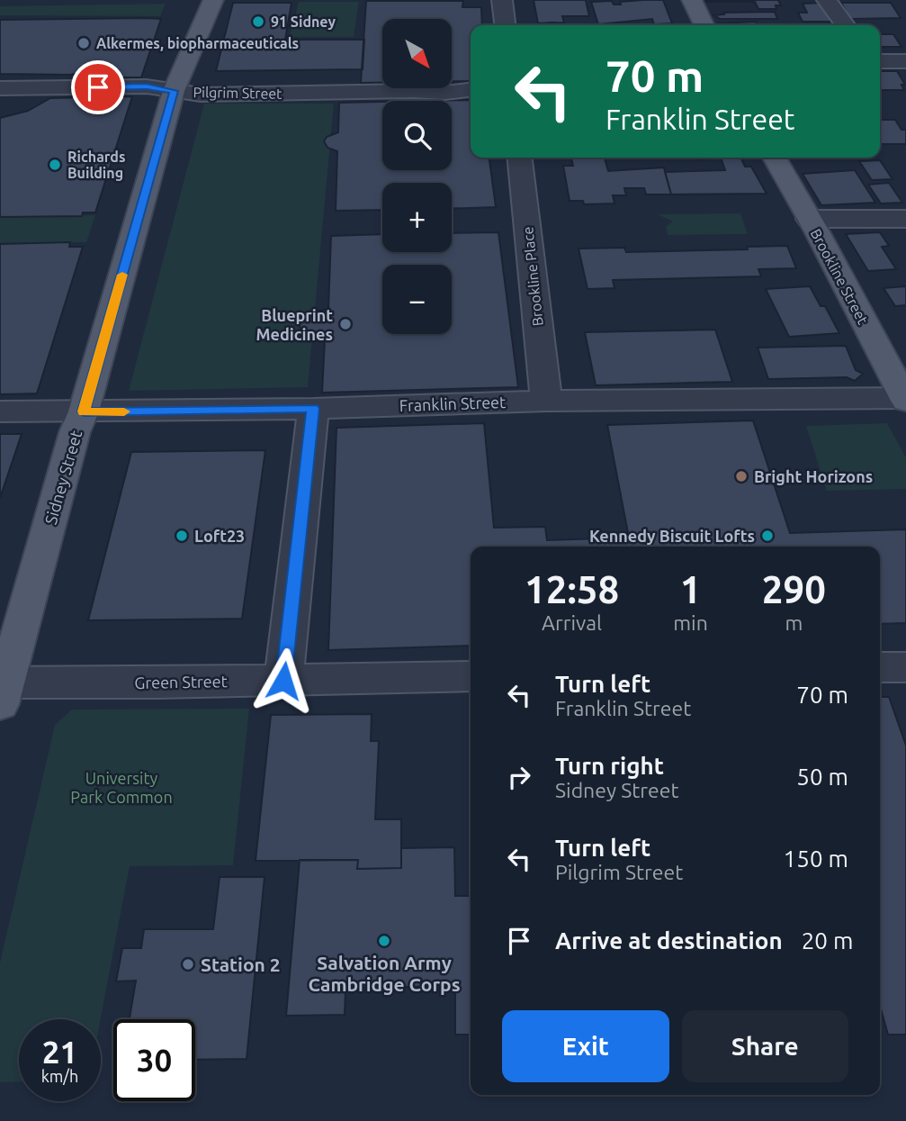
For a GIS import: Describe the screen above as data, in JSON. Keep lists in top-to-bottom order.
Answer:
{
  "streets": {
    "main road": ["Brookline Street", "Sidney Street"],
    "street": [
      "Pilgrim Street",
      "Brookline Place",
      "Franklin Street",
      "Green Street"
    ]
  },
  "crossings": [
    ["Pilgrim Street", "Sidney Street"],
    ["Brookline Place", "Franklin Street"],
    ["Brookline Street", "Franklin Street"],
    ["Franklin Street", "Sidney Street"],
    ["Sidney Street", "Green Street"]
  ],
  "parks": ["University Park Common"],
  "places": [
    "91 Sidney",
    "Alkermes, biopharmaceuticals",
    "Richards Building",
    "Blueprint Medicines",
    "Bright Horizons",
    "Loft23",
    "Kennedy Biscuit Lofts",
    "Salvation Army Cambridge Corps",
    "Station 2"
  ],
  "north": "bottom right",
  "page": {
    "map_buttons": ["+", "−"],
    "turn": ["70 m", "Franklin Street"],
    "eta": [
      "12:58",
      "Arrival",
      "1",
      "min",
      "290",
      "m"
    ],
    "list": [
      {
        "name": "Turn left",
        "note": "Franklin Street",
        "value": "70 m"
      },
      {
        "name": "Turn right",
        "note": "Sidney Street",
        "value": "50 m"
      },
      {
        "name": "Turn left",
        "note": "Pilgrim Street",
        "value": "150 m"
      },
      {
        "name": "Arrive at destination",
        "value": "20 m"
      }
    ],
    "buttons": ["Exit", "Share"],
    "speed": "21 km/h",
    "limit": "30"
  }
}
